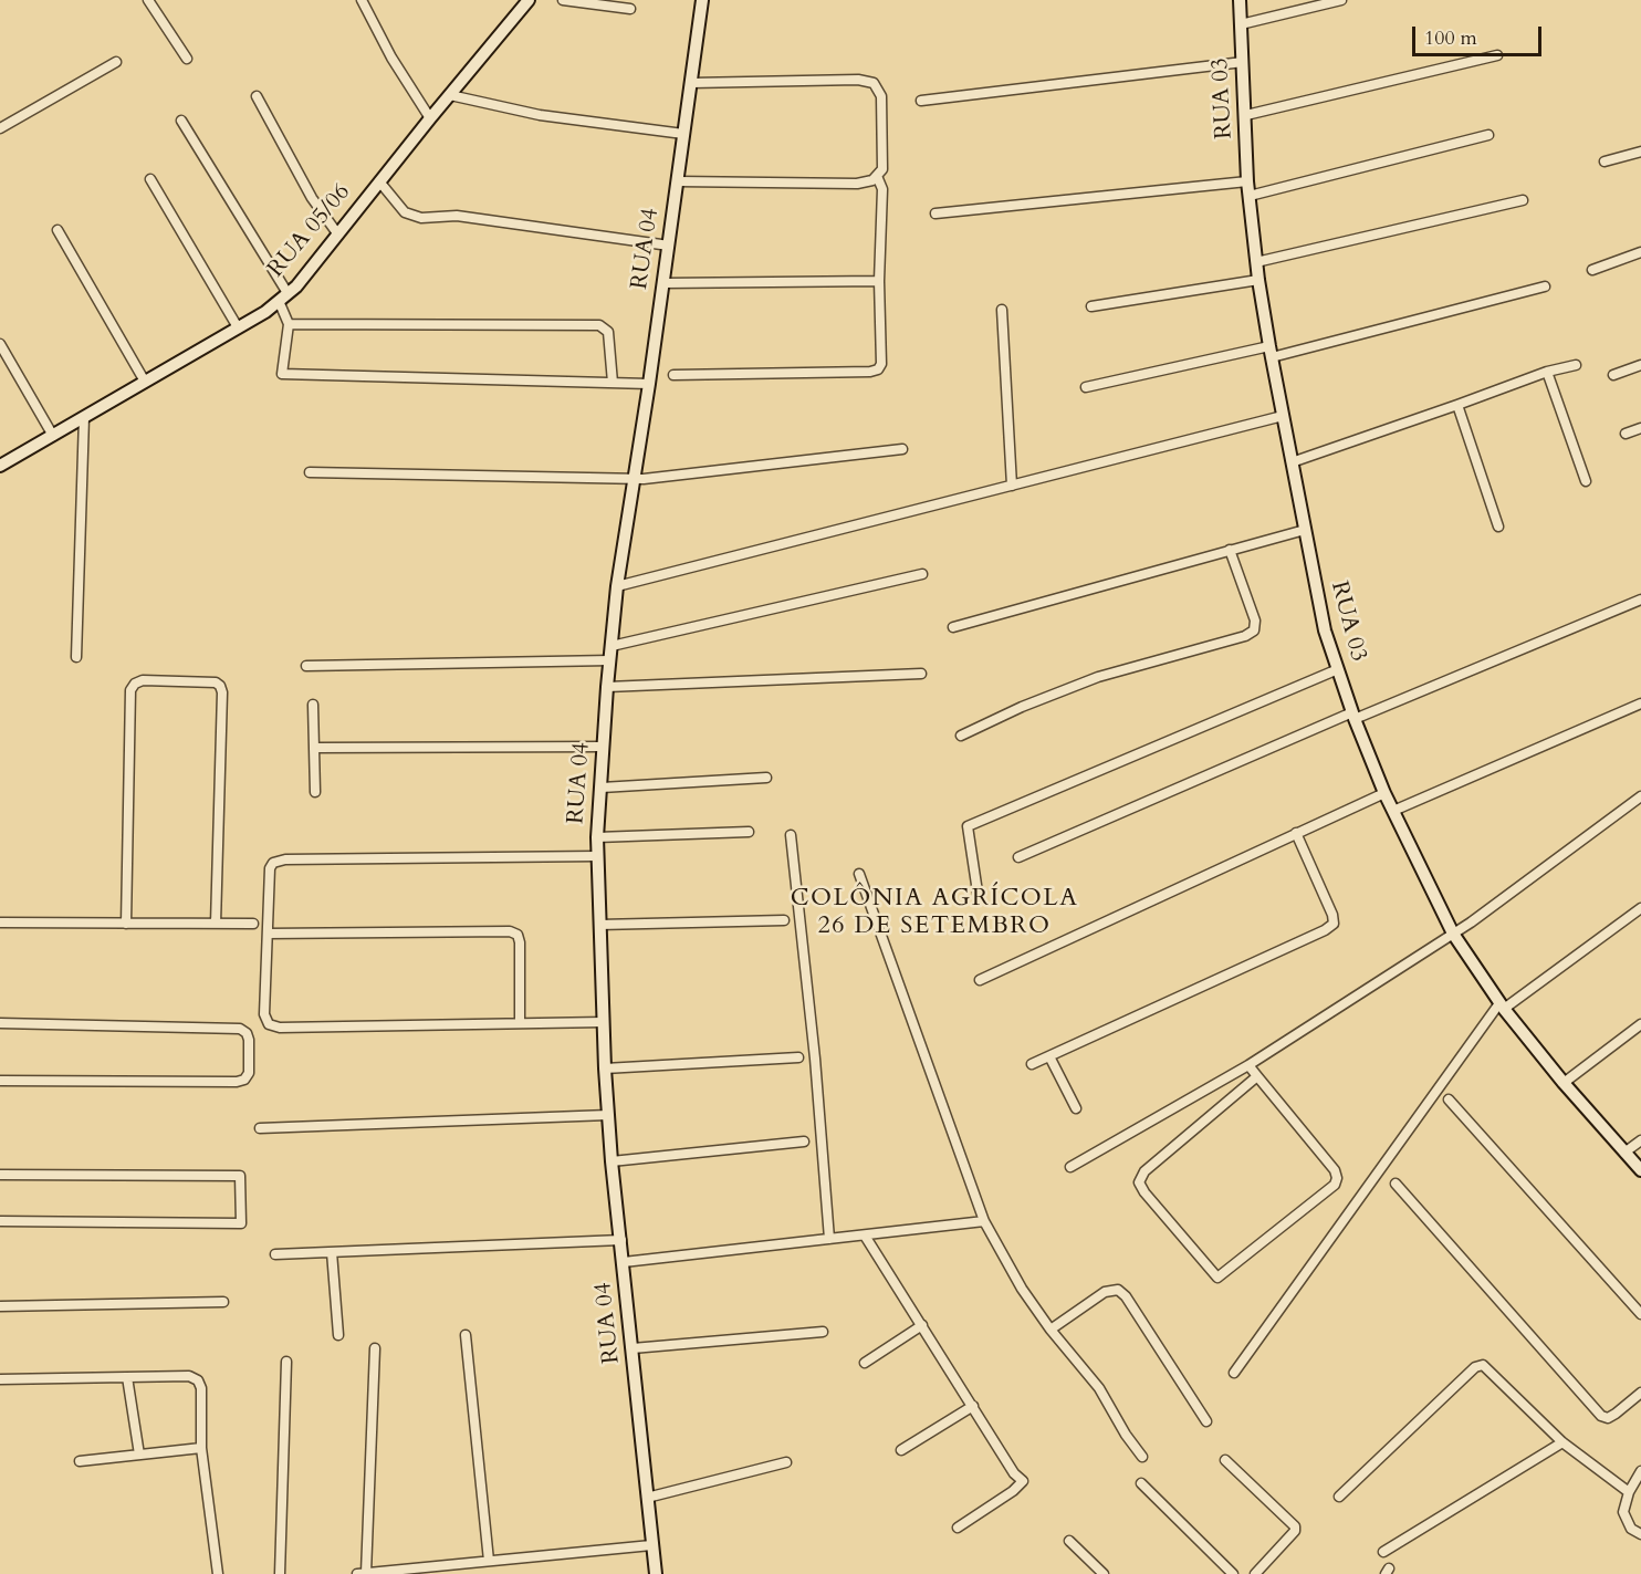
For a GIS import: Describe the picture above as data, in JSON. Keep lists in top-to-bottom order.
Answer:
{
  "streets": {
    "street": ["RUA 03", "RUA 05/06", "RUA 04"]
  },
  "districts": ["COLÔNIA AGRÍCOLA 26 DE SETEMBRO"],
  "scale_bar": "100 m"
}
